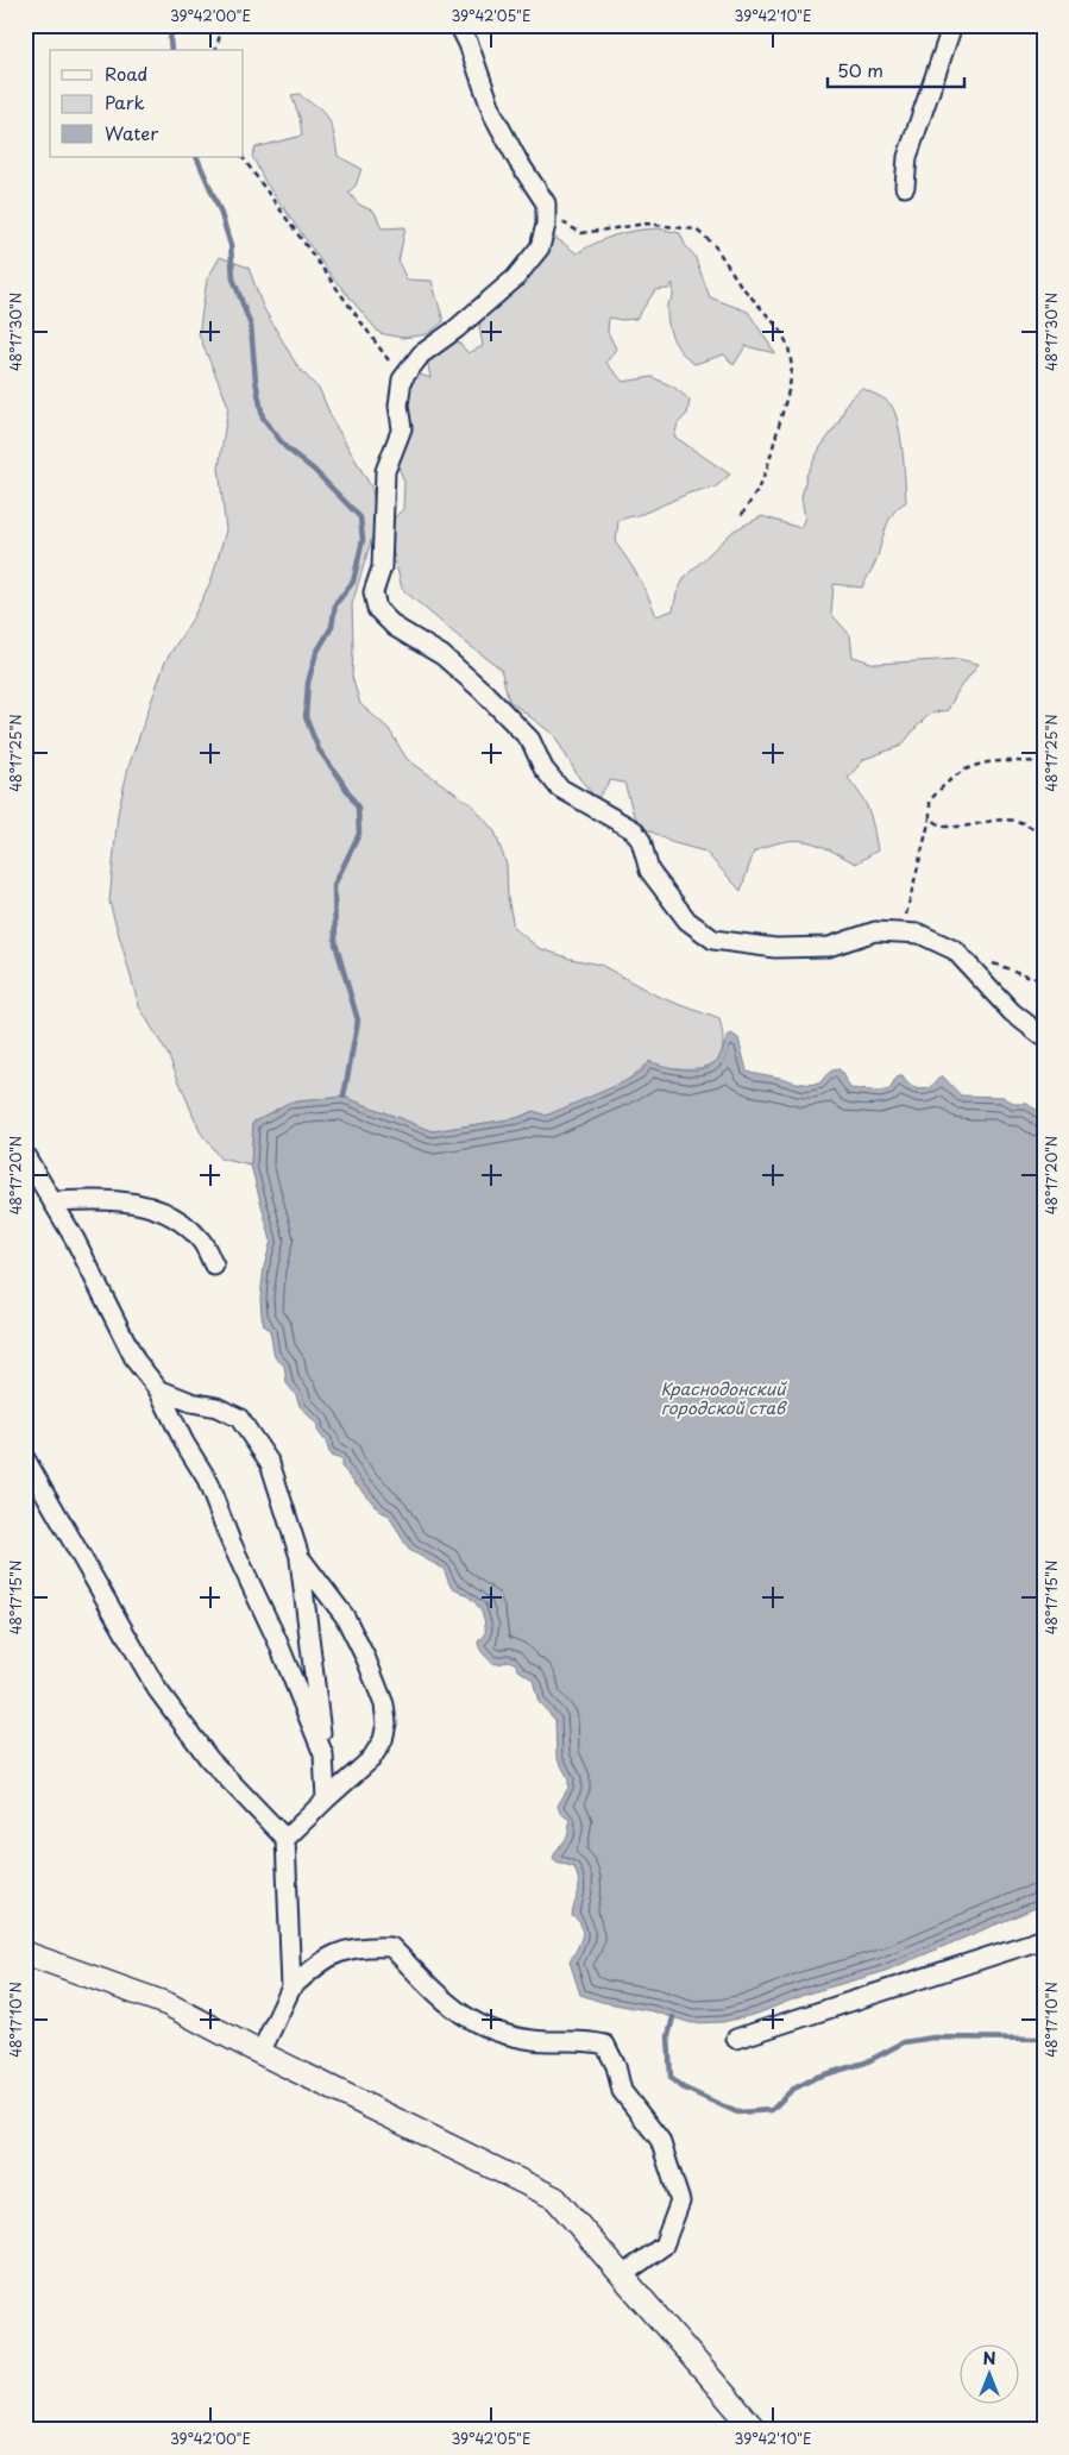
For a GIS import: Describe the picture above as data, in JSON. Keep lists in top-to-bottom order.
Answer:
{
  "water": ["Краснодонский городской став"],
  "legend": ["Road", "Park", "Water"],
  "scale_bar": "50 m",
  "north": "top",
  "coordinates": [
    "39°42'00\"E",
    "39°42'05\"E",
    "39°42'10\"E",
    "48°17'30\"N",
    "48°17'25\"N",
    "48°17'20\"N",
    "48°17'15\"N",
    "48°17'10\"N"
  ]
}
